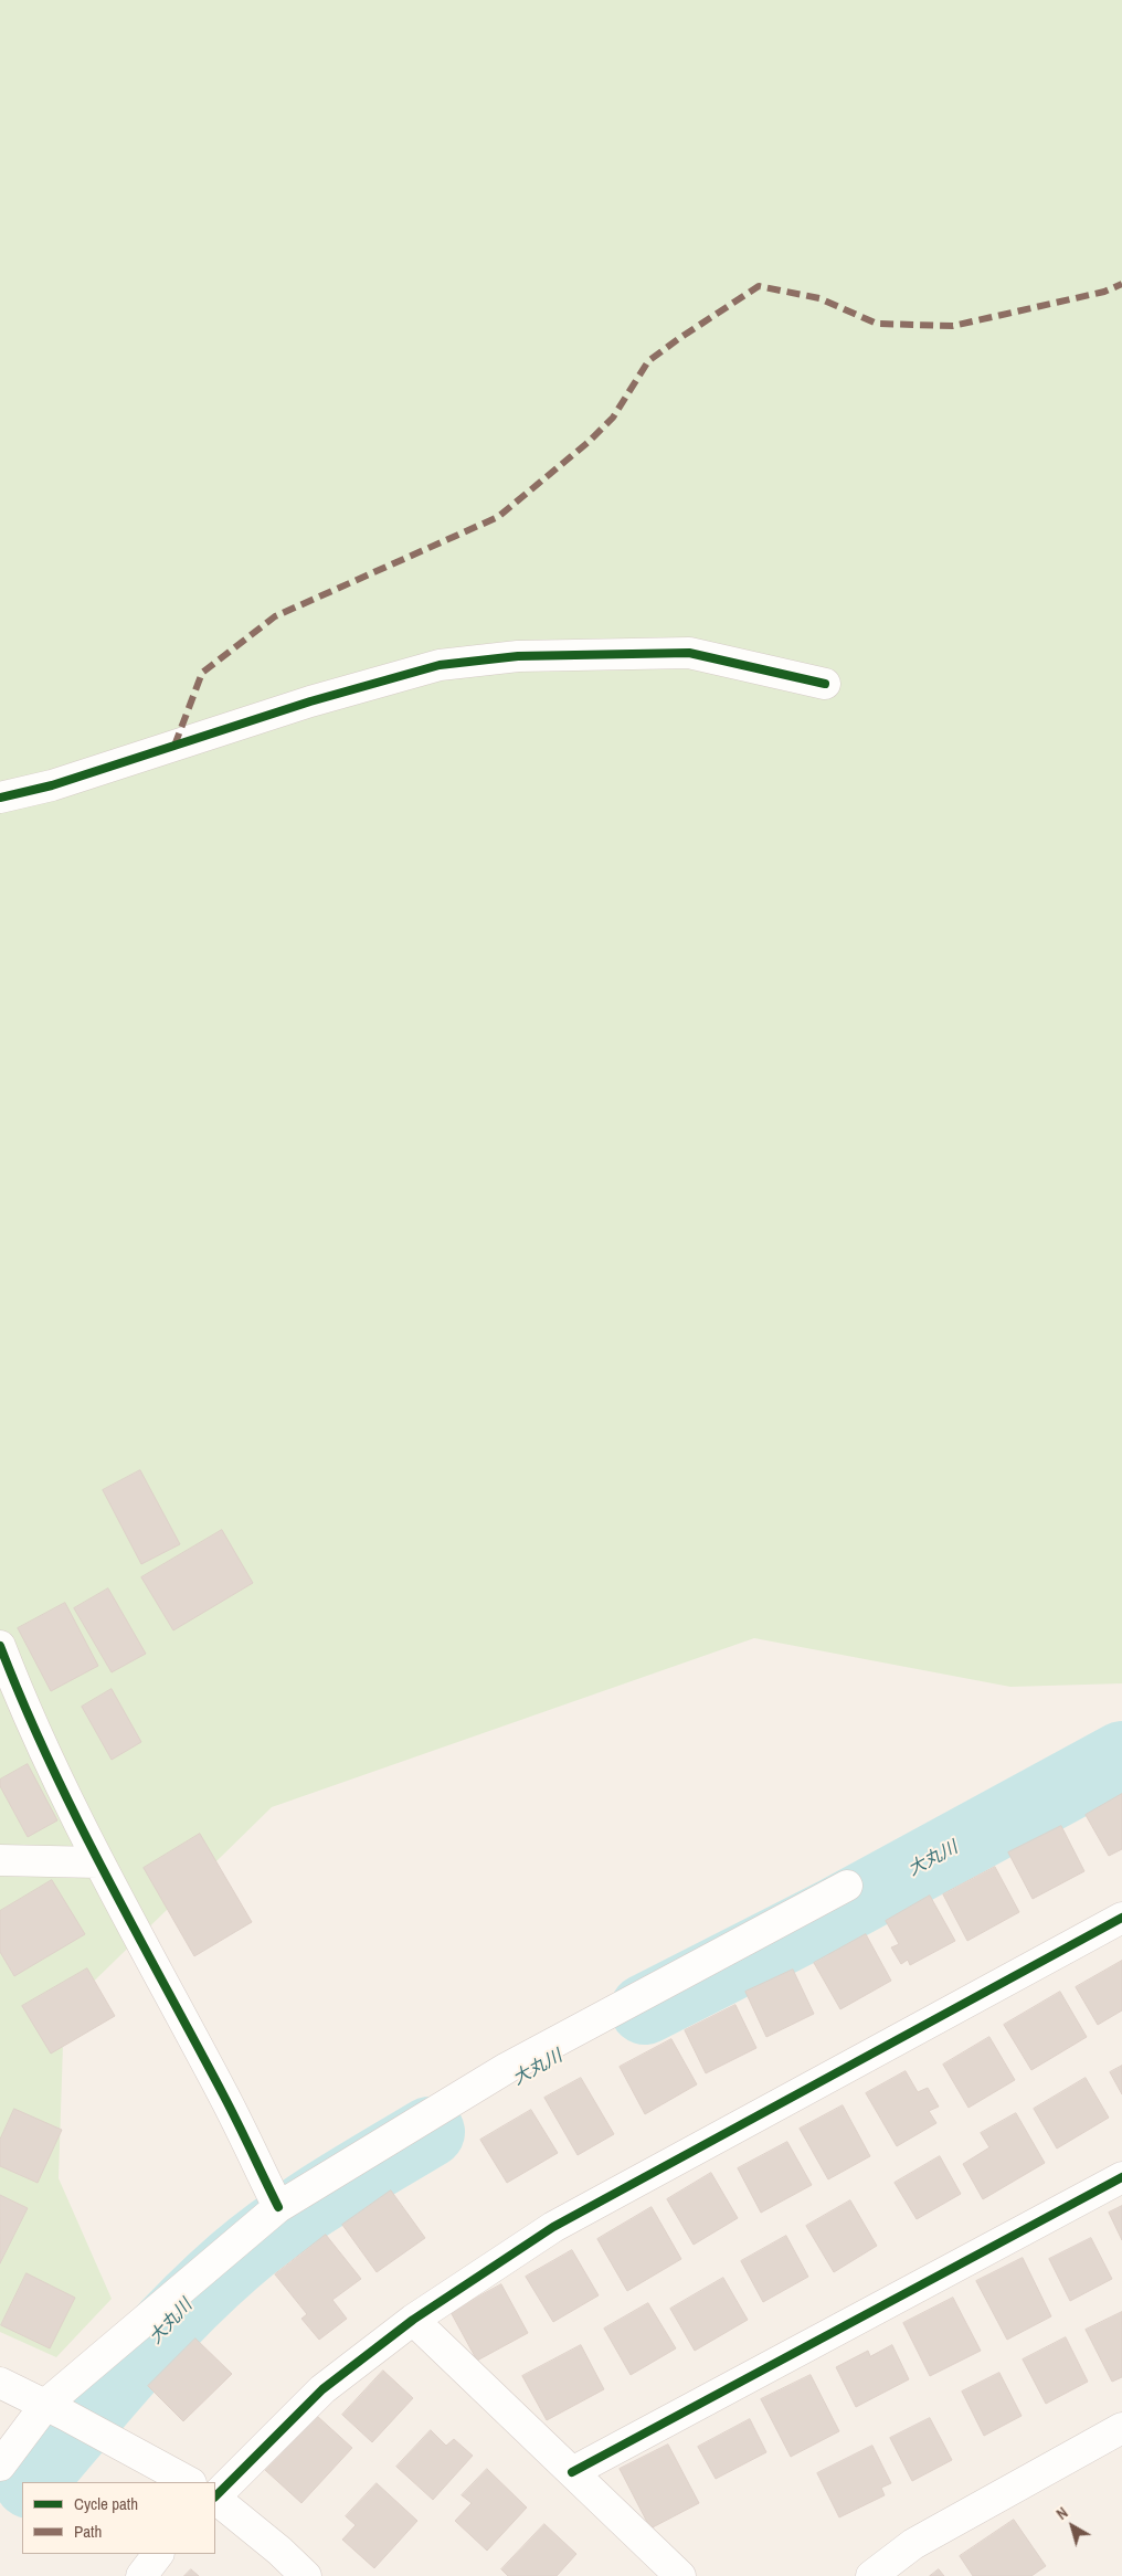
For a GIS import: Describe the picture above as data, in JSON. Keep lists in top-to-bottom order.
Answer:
{
  "water": ["大丸川"],
  "legend": ["Cycle path", "Path"],
  "north": "top left"
}
